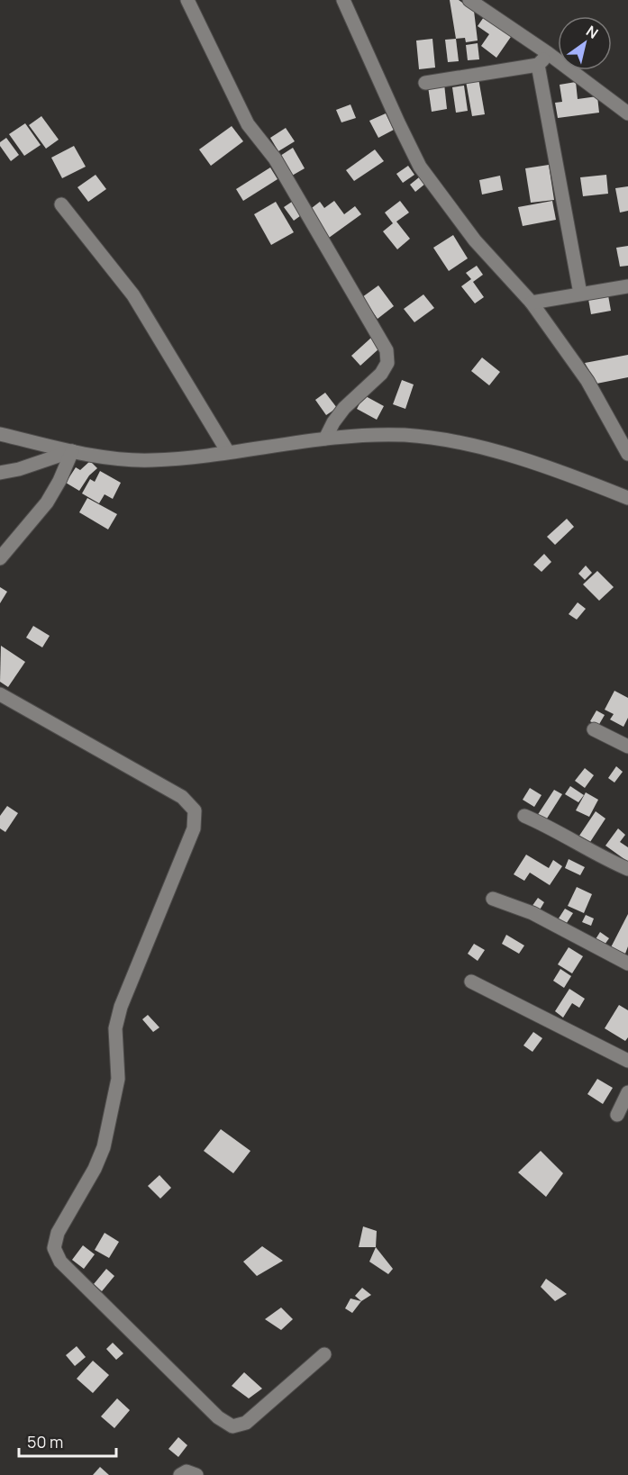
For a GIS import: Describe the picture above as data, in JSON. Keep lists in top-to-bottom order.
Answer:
{
  "scale_bar": "50 m",
  "north": "top right"
}
